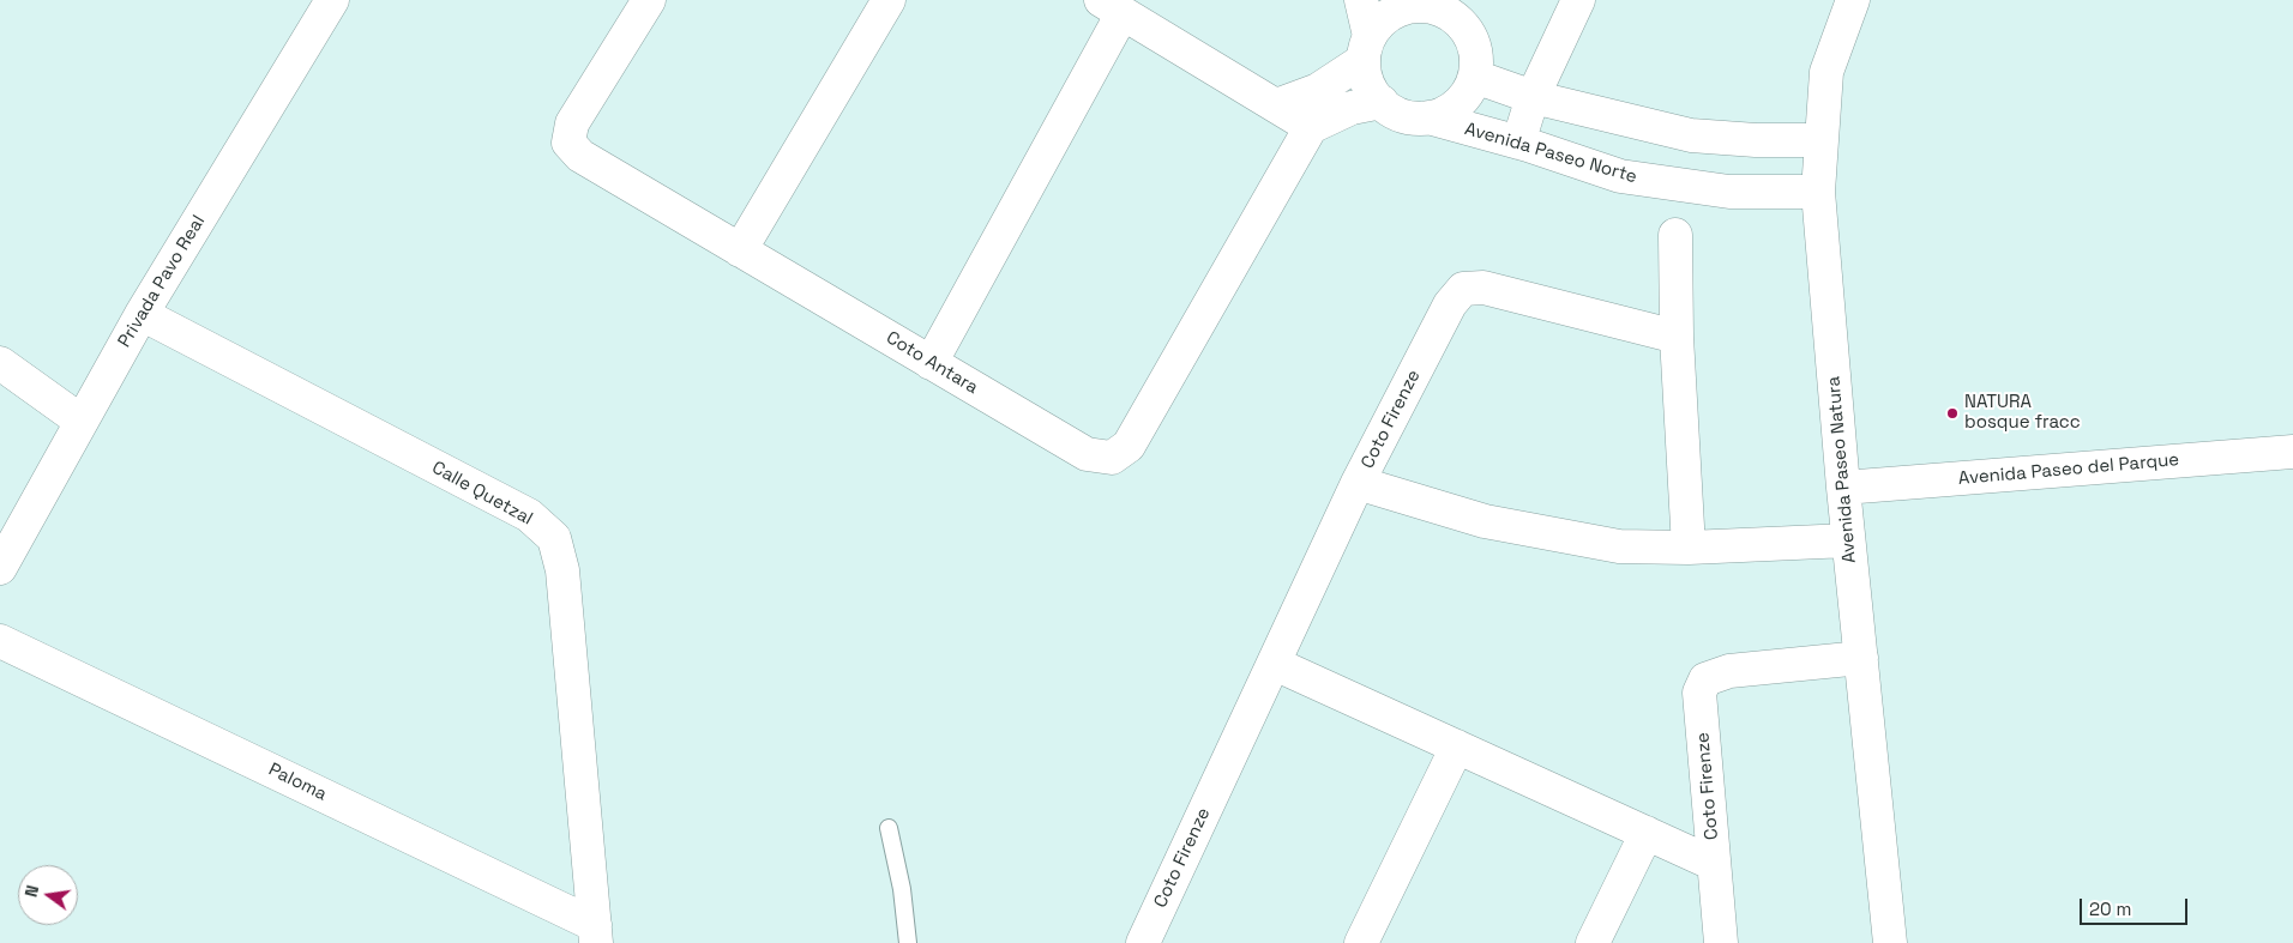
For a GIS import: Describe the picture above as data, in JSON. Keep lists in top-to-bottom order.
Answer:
{
  "streets": {
    "street": [
      "Avenida Paseo Norte",
      "Privada Pavo Real",
      "Coto Antara",
      "Coto Firenze",
      "Avenida Paseo Natura",
      "Avenida Paseo del Parque",
      "Calle Quetzal",
      "Paloma"
    ]
  },
  "crossings": [
    ["Avenida Paseo Norte", "Avenida Paseo Natura"],
    ["Privada Pavo Real", "Calle Quetzal"],
    ["Coto Firenze", "Avenida Paseo Natura"],
    ["Avenida Paseo Natura", "Avenida Paseo del Parque"],
    ["Calle Quetzal", "Paloma"]
  ],
  "places": ["NATURA bosque fracc"],
  "scale_bar": "20 m",
  "north": "left"
}
